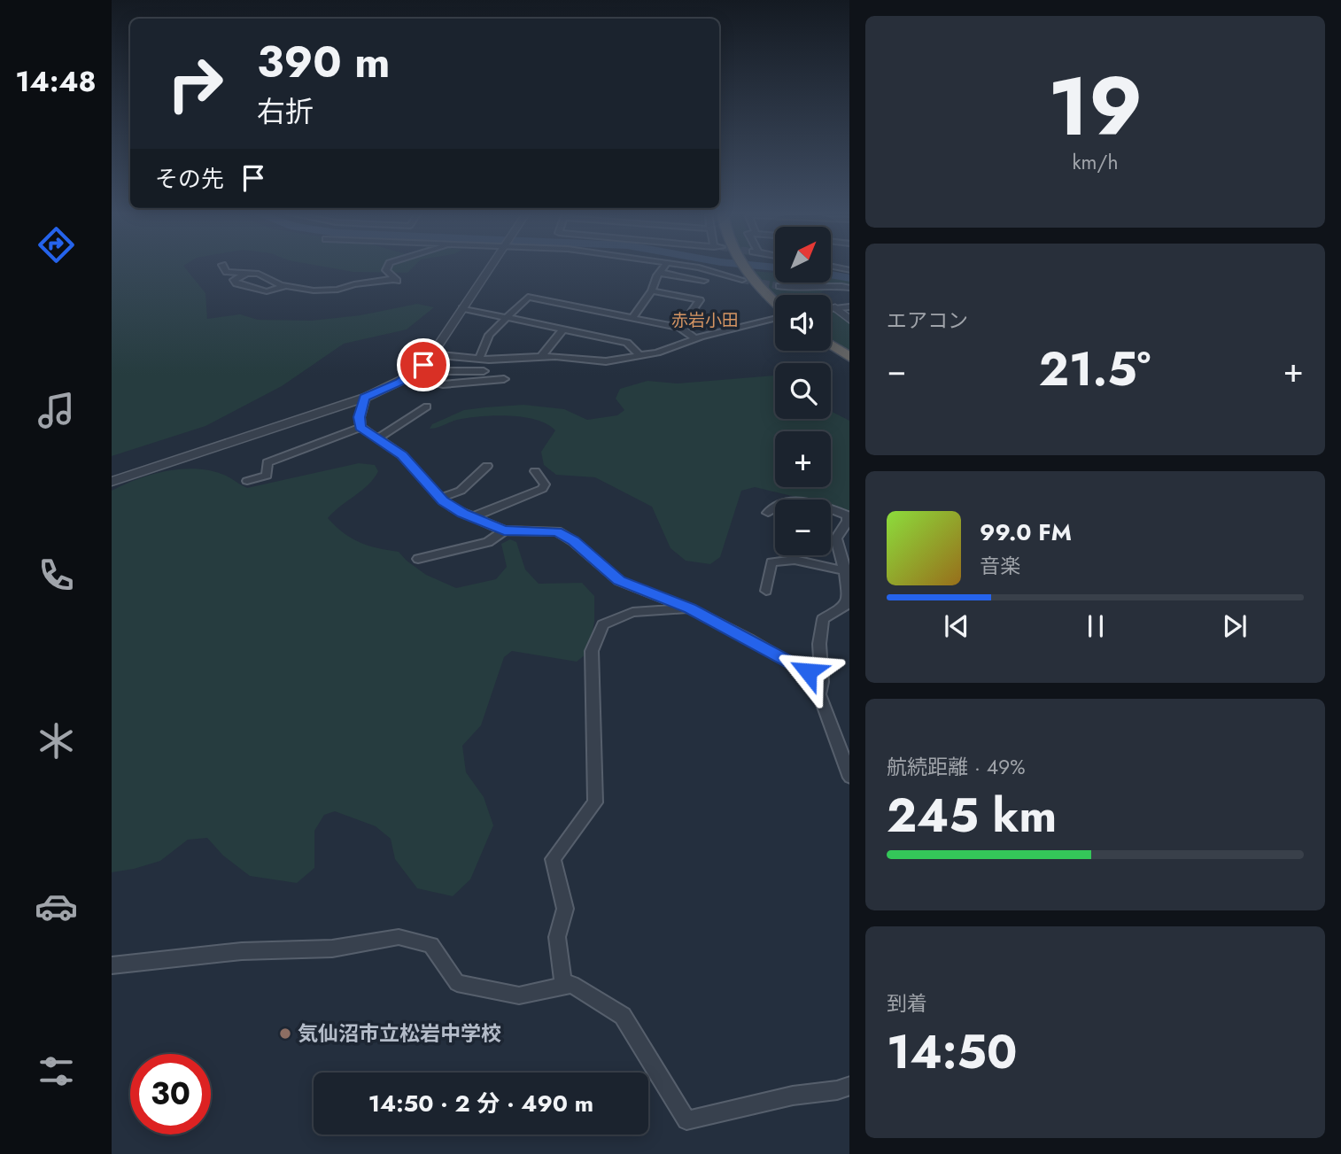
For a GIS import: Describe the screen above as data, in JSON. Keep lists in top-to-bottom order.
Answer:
{
  "districts": ["赤岩小田"],
  "places": ["気仙沼市立松岩中学校"],
  "north": "top right",
  "page": {
    "tabs": "14:48",
    "tile": [
      ["19", "km/h"],
      "エアコン",
      ["航続距離 · 49%", "245 km"],
      ["到着", "14:50"]
    ],
    "turn": ["390 m", "右折"],
    "then": "その先",
    "map_buttons": ["+", "−"],
    "heat": ["−", "21.5°", "+"],
    "song": ["99.0 FM", "音楽"],
    "limit": "30",
    "trip": "14:50 · 2 分 · 490 m"
  }
}
